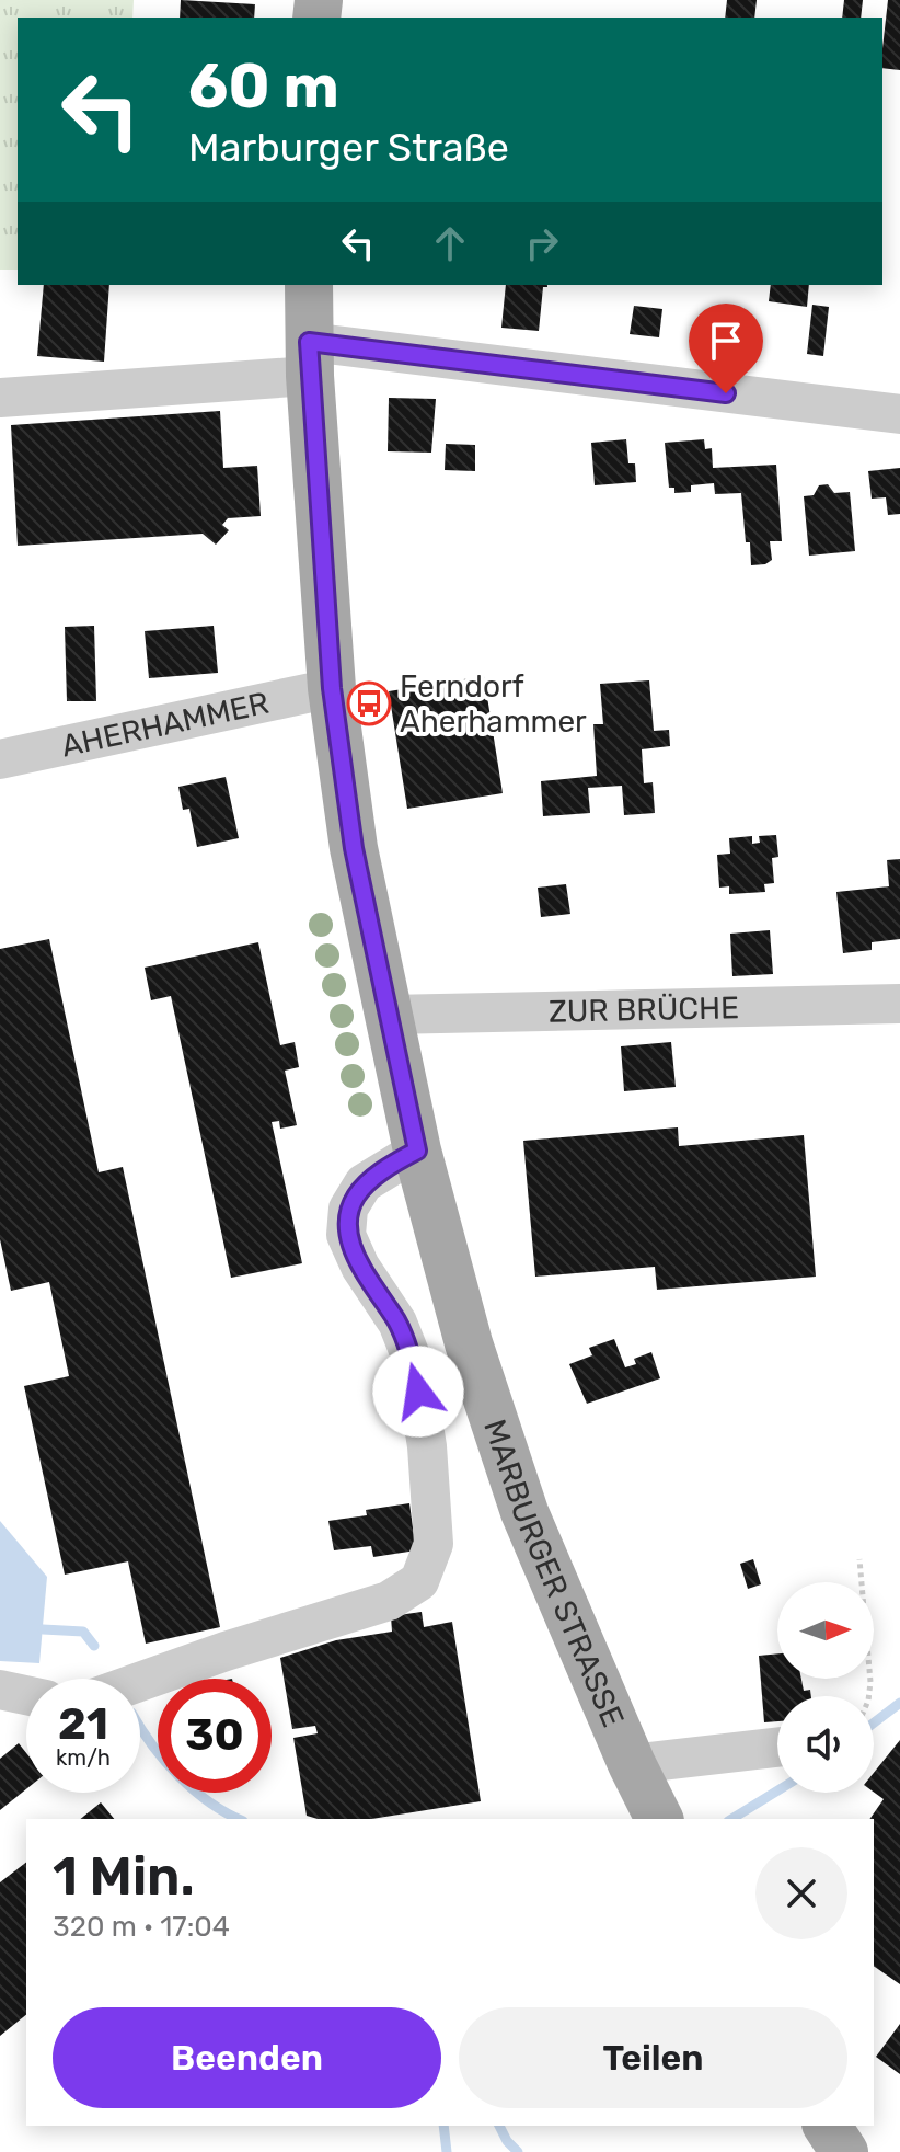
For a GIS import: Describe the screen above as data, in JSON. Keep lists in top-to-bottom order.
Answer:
{
  "streets": {
    "main road": ["MARBURGER STRASSE"],
    "street": ["AHERHAMMER", "ZUR BRÜCHE"]
  },
  "crossings": [
    ["AHERHAMMER", "MARBURGER STRASSE"],
    ["ZUR BRÜCHE", "MARBURGER STRASSE"]
  ],
  "places": {
    "bus stop": ["Ferndorf Aherhammer"]
  },
  "north": "right",
  "page": {
    "turn": ["60 m", "Marburger Straße"],
    "speed": "21 km/h",
    "limit": "30",
    "heading": ["1 Min.", "320 m · 17:04"],
    "buttons": ["Beenden", "Teilen"]
  }
}
